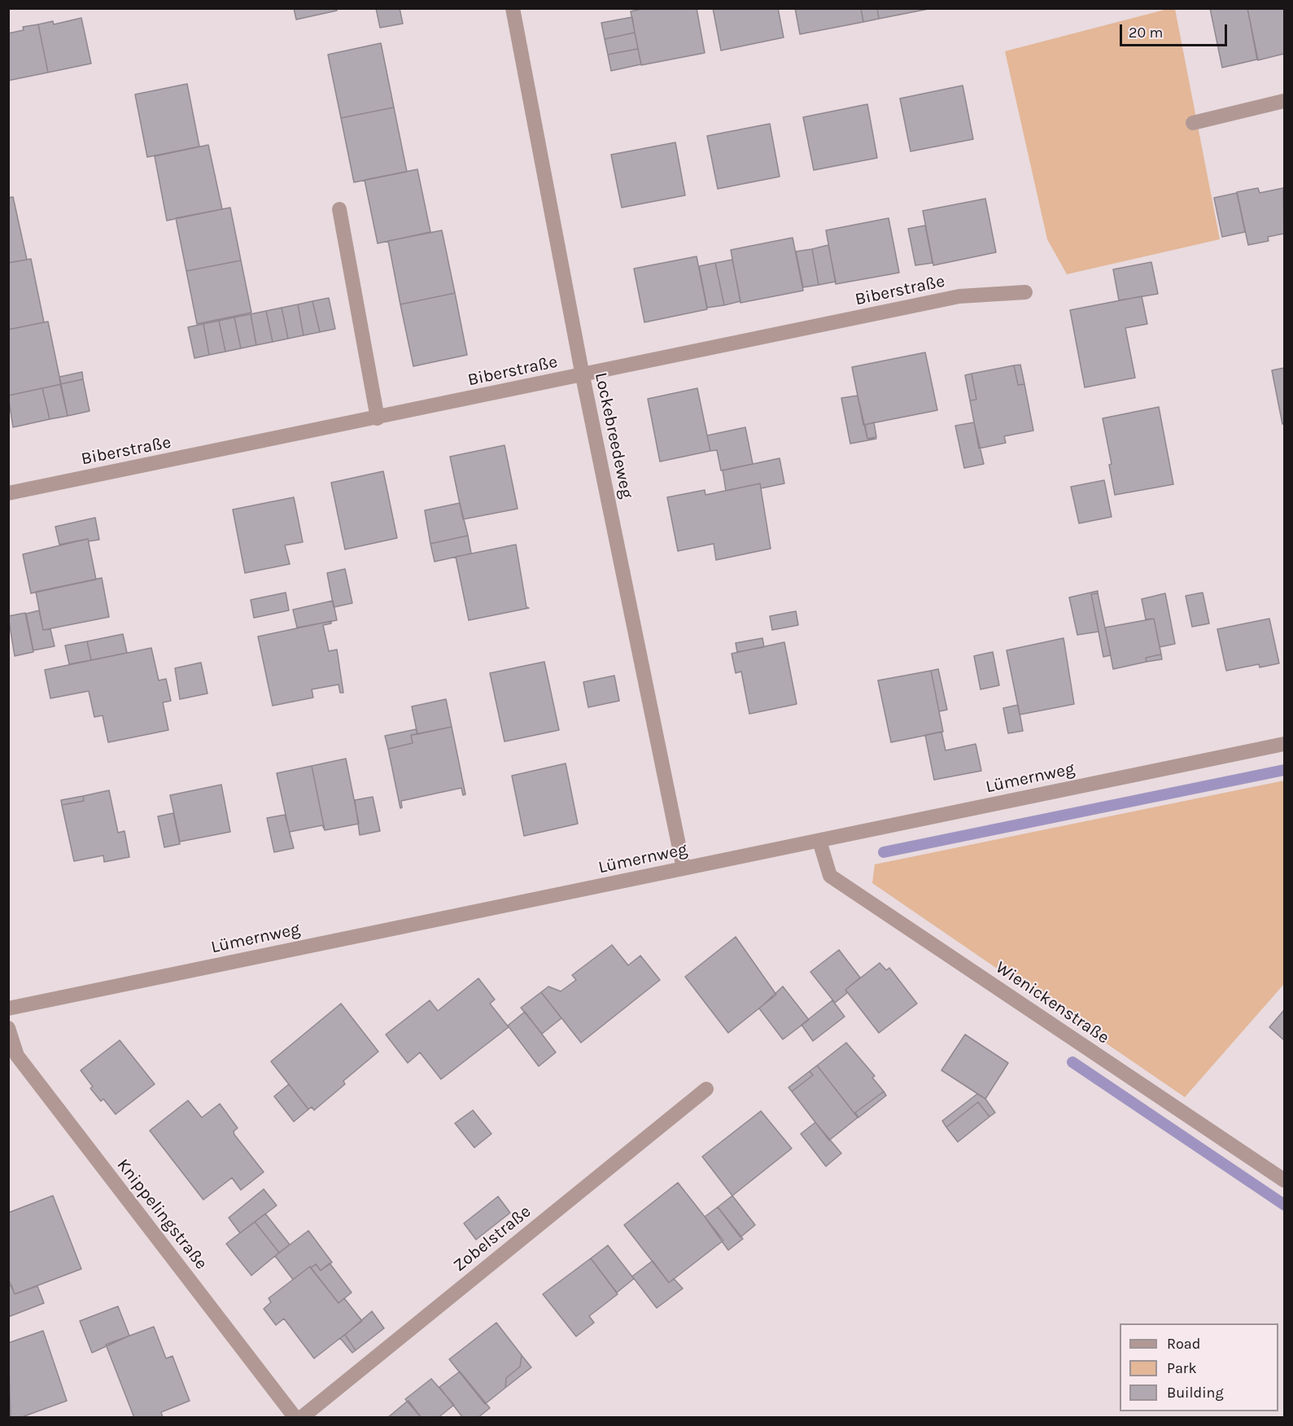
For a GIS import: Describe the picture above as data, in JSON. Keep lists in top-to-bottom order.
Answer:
{
  "streets": {
    "street": [
      "Biberstraße",
      "Lockebreedeweg",
      "Lümernweg",
      "Wienickenstraße",
      "Knippelingstraße",
      "Zobelstraße"
    ]
  },
  "crossings": [
    ["Biberstraße", "Lockebreedeweg"],
    ["Lockebreedeweg", "Lümernweg"],
    ["Lümernweg", "Wienickenstraße"]
  ],
  "legend": ["Road", "Park", "Building"],
  "scale_bar": "20 m"
}
